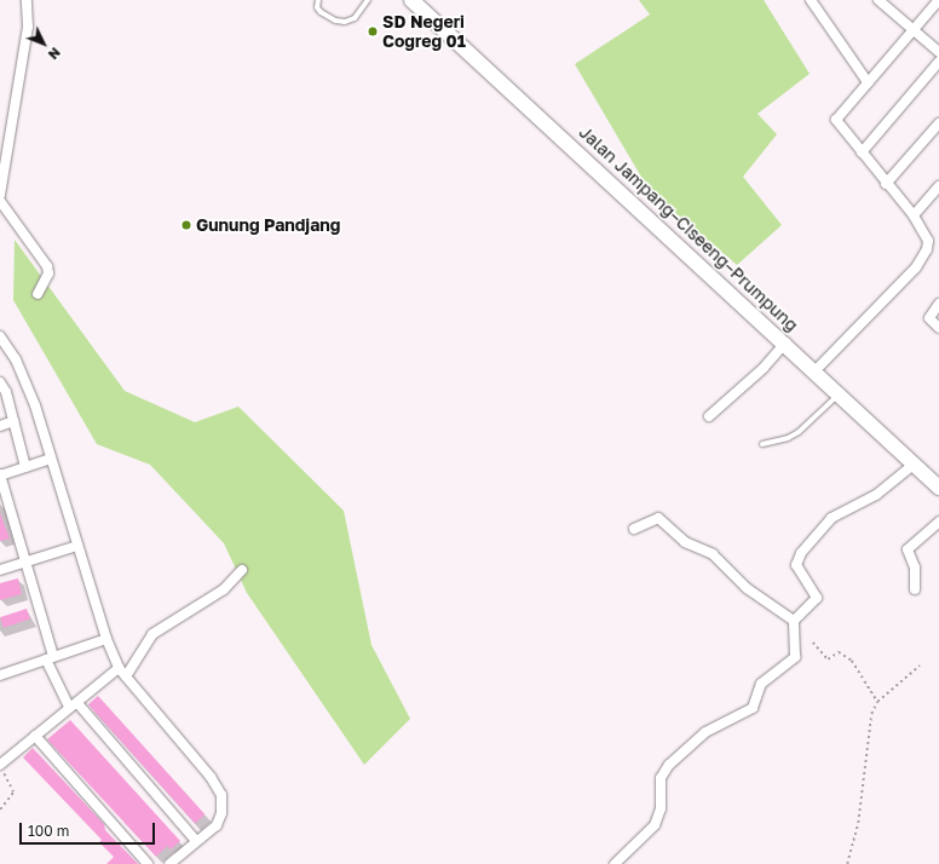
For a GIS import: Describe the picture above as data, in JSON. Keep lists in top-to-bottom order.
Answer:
{
  "streets": {
    "main road": ["Jalan Jampang–Ciseeng–Prumpung"]
  },
  "places": ["SD Negeri Cogreg 01", "Gunung Pandjang"],
  "scale_bar": "100 m",
  "north": "bottom right"
}
